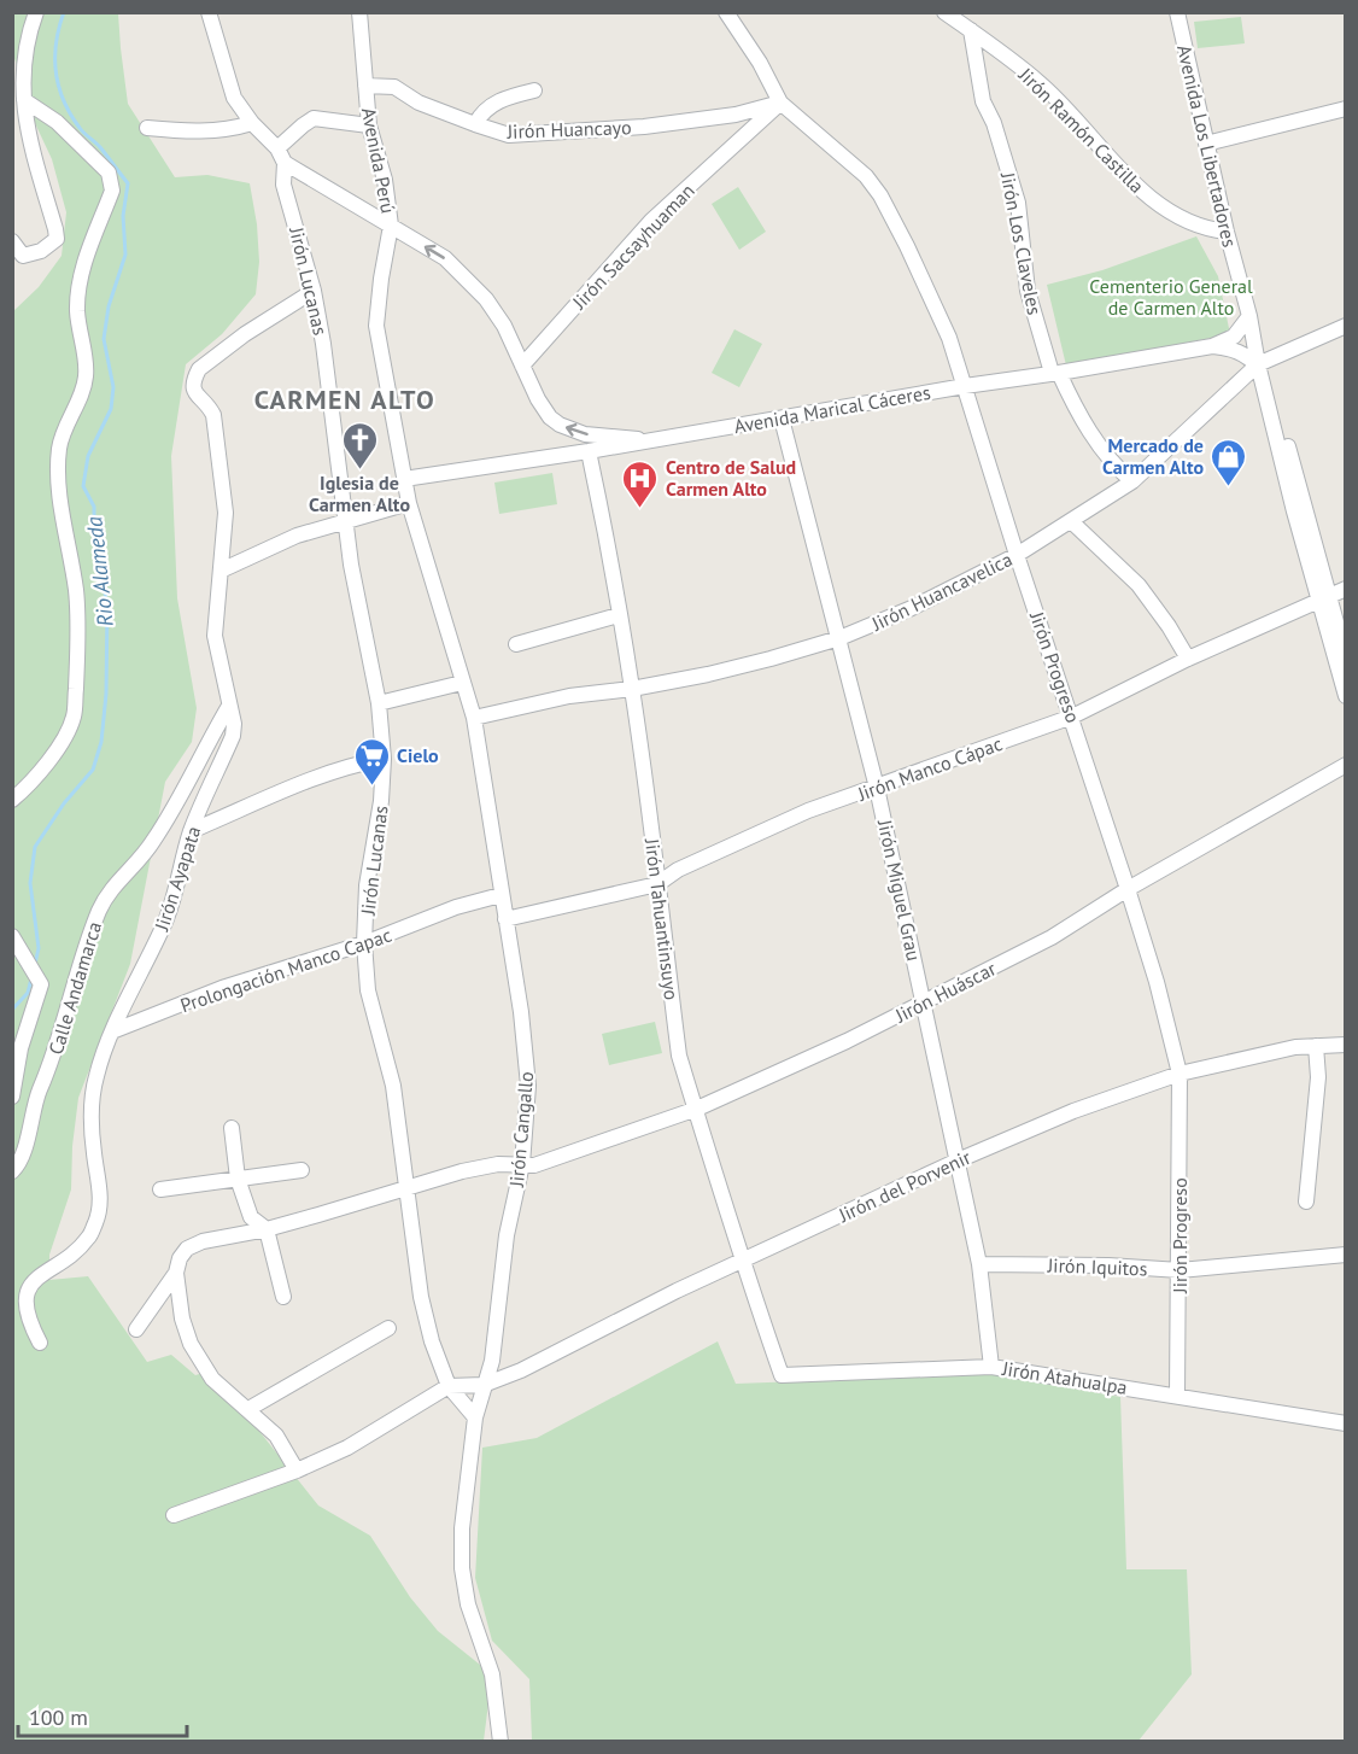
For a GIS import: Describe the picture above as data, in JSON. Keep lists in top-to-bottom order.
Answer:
{
  "streets": {
    "street": [
      "Jirón Huancayo",
      "Jirón Ramón Castilla",
      "Avenida Los Libertadores",
      "Avenida Perú",
      "Jirón Los Claveles",
      "Jirón Sacsayhuaman",
      "Jirón Lucanas",
      "Avenida Marical Cáceres",
      "Jirón Huancavelica",
      "Jirón Progreso",
      "Jirón Manco Cápac",
      "Jirón Ayapata",
      "Jirón Miguel Grau",
      "Jirón Tahuantinsuyo",
      "Prolongación Manco Capac",
      "Calle Andamarca",
      "Jirón Huáscar",
      "Jirón Cangallo",
      "Jirón del Porvenir",
      "Jirón Iquitos",
      "Jirón Atahualpa"
    ]
  },
  "crossings": [
    ["Jirón Huancayo", "Avenida Perú"],
    ["Jirón Huancayo", "Jirón Sacsayhuaman"],
    ["Jirón Huancayo", "Jirón Progreso"],
    ["Jirón Ramón Castilla", "Avenida Los Libertadores"],
    ["Jirón Ramón Castilla", "Jirón Los Claveles"],
    ["Avenida Los Libertadores", "Avenida Marical Cáceres"],
    ["Avenida Los Libertadores", "Jirón Huancavelica"],
    ["Avenida Los Libertadores", "Jirón Manco Cápac"],
    ["Avenida Perú", "Avenida Marical Cáceres"],
    ["Avenida Perú", "Jirón Cangallo"],
    ["Jirón Los Claveles", "Avenida Marical Cáceres"],
    ["Jirón Los Claveles", "Jirón Huancavelica"],
    ["Jirón Sacsayhuaman", "Jirón Progreso"],
    ["Jirón Lucanas", "Jirón Ayapata"],
    ["Jirón Lucanas", "Prolongación Manco Capac"],
    ["Jirón Lucanas", "Jirón Huáscar"],
    ["Jirón Lucanas", "Jirón Cangallo"],
    ["Jirón Lucanas", "Jirón del Porvenir"],
    ["Avenida Marical Cáceres", "Jirón Progreso"],
    ["Avenida Marical Cáceres", "Jirón Miguel Grau"],
    ["Avenida Marical Cáceres", "Jirón Tahuantinsuyo"],
    ["Avenida Marical Cáceres", "Jirón Cangallo"],
    ["Jirón Huancavelica", "Jirón Progreso"],
    ["Jirón Huancavelica", "Jirón Miguel Grau"],
    ["Jirón Huancavelica", "Jirón Tahuantinsuyo"],
    ["Jirón Huancavelica", "Jirón Cangallo"],
    ["Jirón Progreso", "Jirón Manco Cápac"],
    ["Jirón Progreso", "Jirón Huáscar"],
    ["Jirón Progreso", "Jirón del Porvenir"],
    ["Jirón Progreso", "Jirón Iquitos"],
    ["Jirón Progreso", "Jirón Atahualpa"],
    ["Jirón Manco Cápac", "Jirón Miguel Grau"],
    ["Jirón Manco Cápac", "Jirón Tahuantinsuyo"],
    ["Jirón Manco Cápac", "Jirón Cangallo"],
    ["Jirón Ayapata", "Prolongación Manco Capac"],
    ["Jirón Ayapata", "Calle Andamarca"],
    ["Jirón Miguel Grau", "Jirón Huáscar"],
    ["Jirón Miguel Grau", "Jirón del Porvenir"],
    ["Jirón Miguel Grau", "Jirón Iquitos"],
    ["Jirón Miguel Grau", "Jirón Atahualpa"],
    ["Jirón Tahuantinsuyo", "Jirón Huáscar"],
    ["Jirón Tahuantinsuyo", "Jirón del Porvenir"],
    ["Jirón Tahuantinsuyo", "Jirón Atahualpa"],
    ["Prolongación Manco Capac", "Jirón Cangallo"],
    ["Jirón Huáscar", "Jirón Cangallo"],
    ["Jirón Cangallo", "Jirón del Porvenir"]
  ],
  "districts": ["CARMEN ALTO"],
  "water": ["Rio Alameda"],
  "parks": ["Cementerio General de Carmen Alto"],
  "places": {
    "church": ["Iglesia de Carmen Alto"],
    "shop": ["Mercado de Carmen Alto"],
    "hospital": ["Centro de Salud Carmen Alto"],
    "supermarket": ["Cielo"]
  },
  "scale_bar": "100 m"
}
